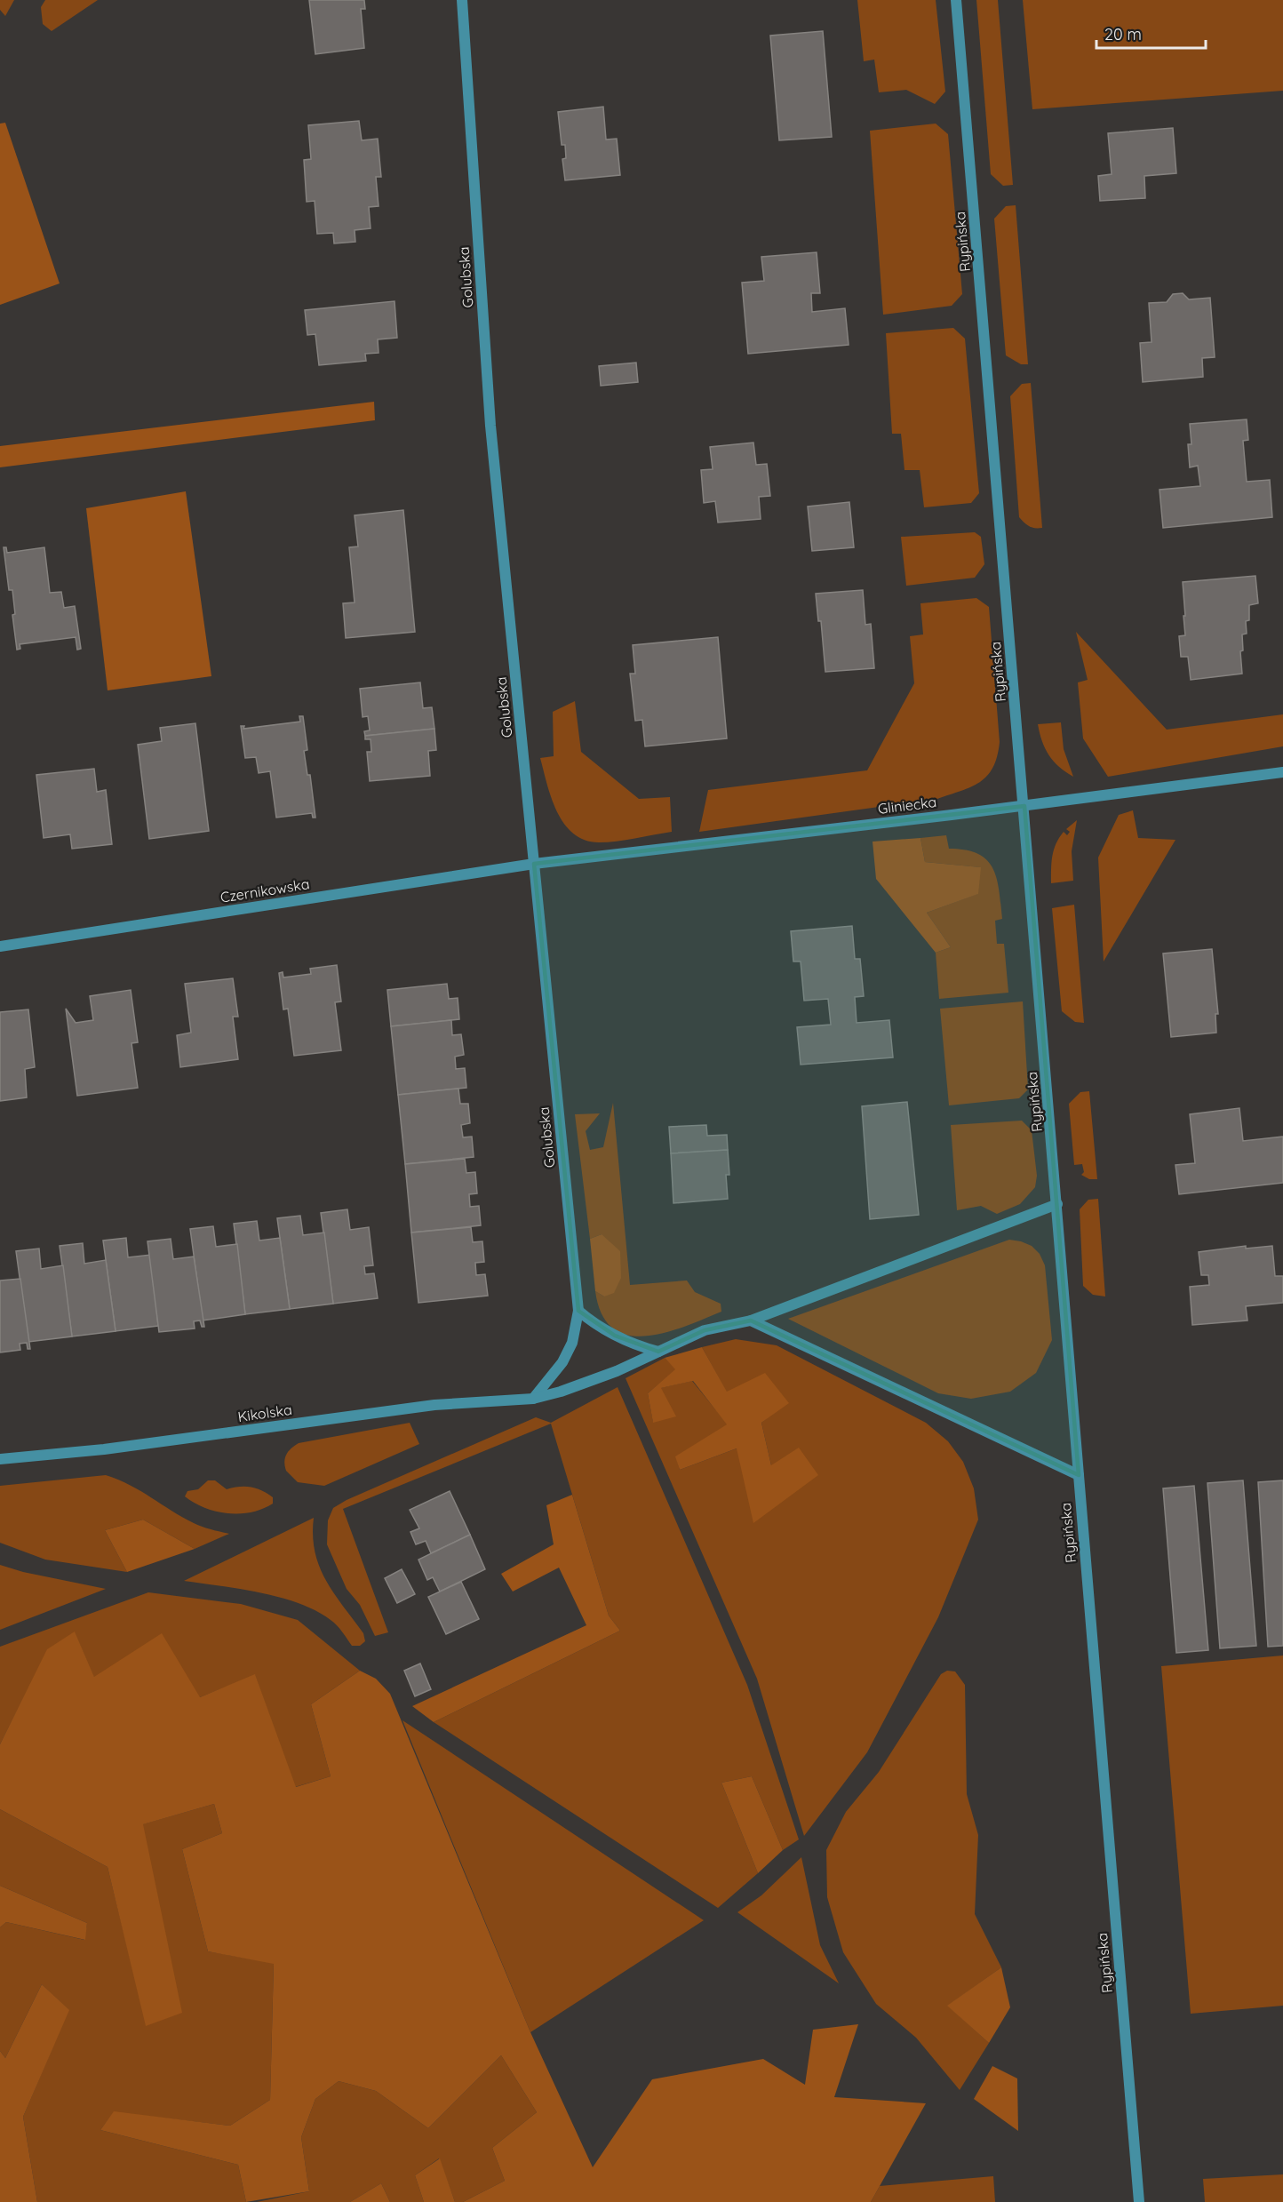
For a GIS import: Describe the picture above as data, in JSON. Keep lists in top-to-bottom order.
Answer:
{
  "streets": {
    "street": [
      "Rypińska",
      "Golubska",
      "Gliniecka",
      "Czernikowska",
      "Kikolska"
    ]
  },
  "crossings": [
    ["Rypińska", "Gliniecka"],
    ["Rypińska", "Kikolska"],
    ["Golubska", "Gliniecka"],
    ["Golubska", "Czernikowska"],
    ["Golubska", "Kikolska"],
    ["Gliniecka", "Czernikowska"]
  ],
  "scale_bar": "20 m"
}
